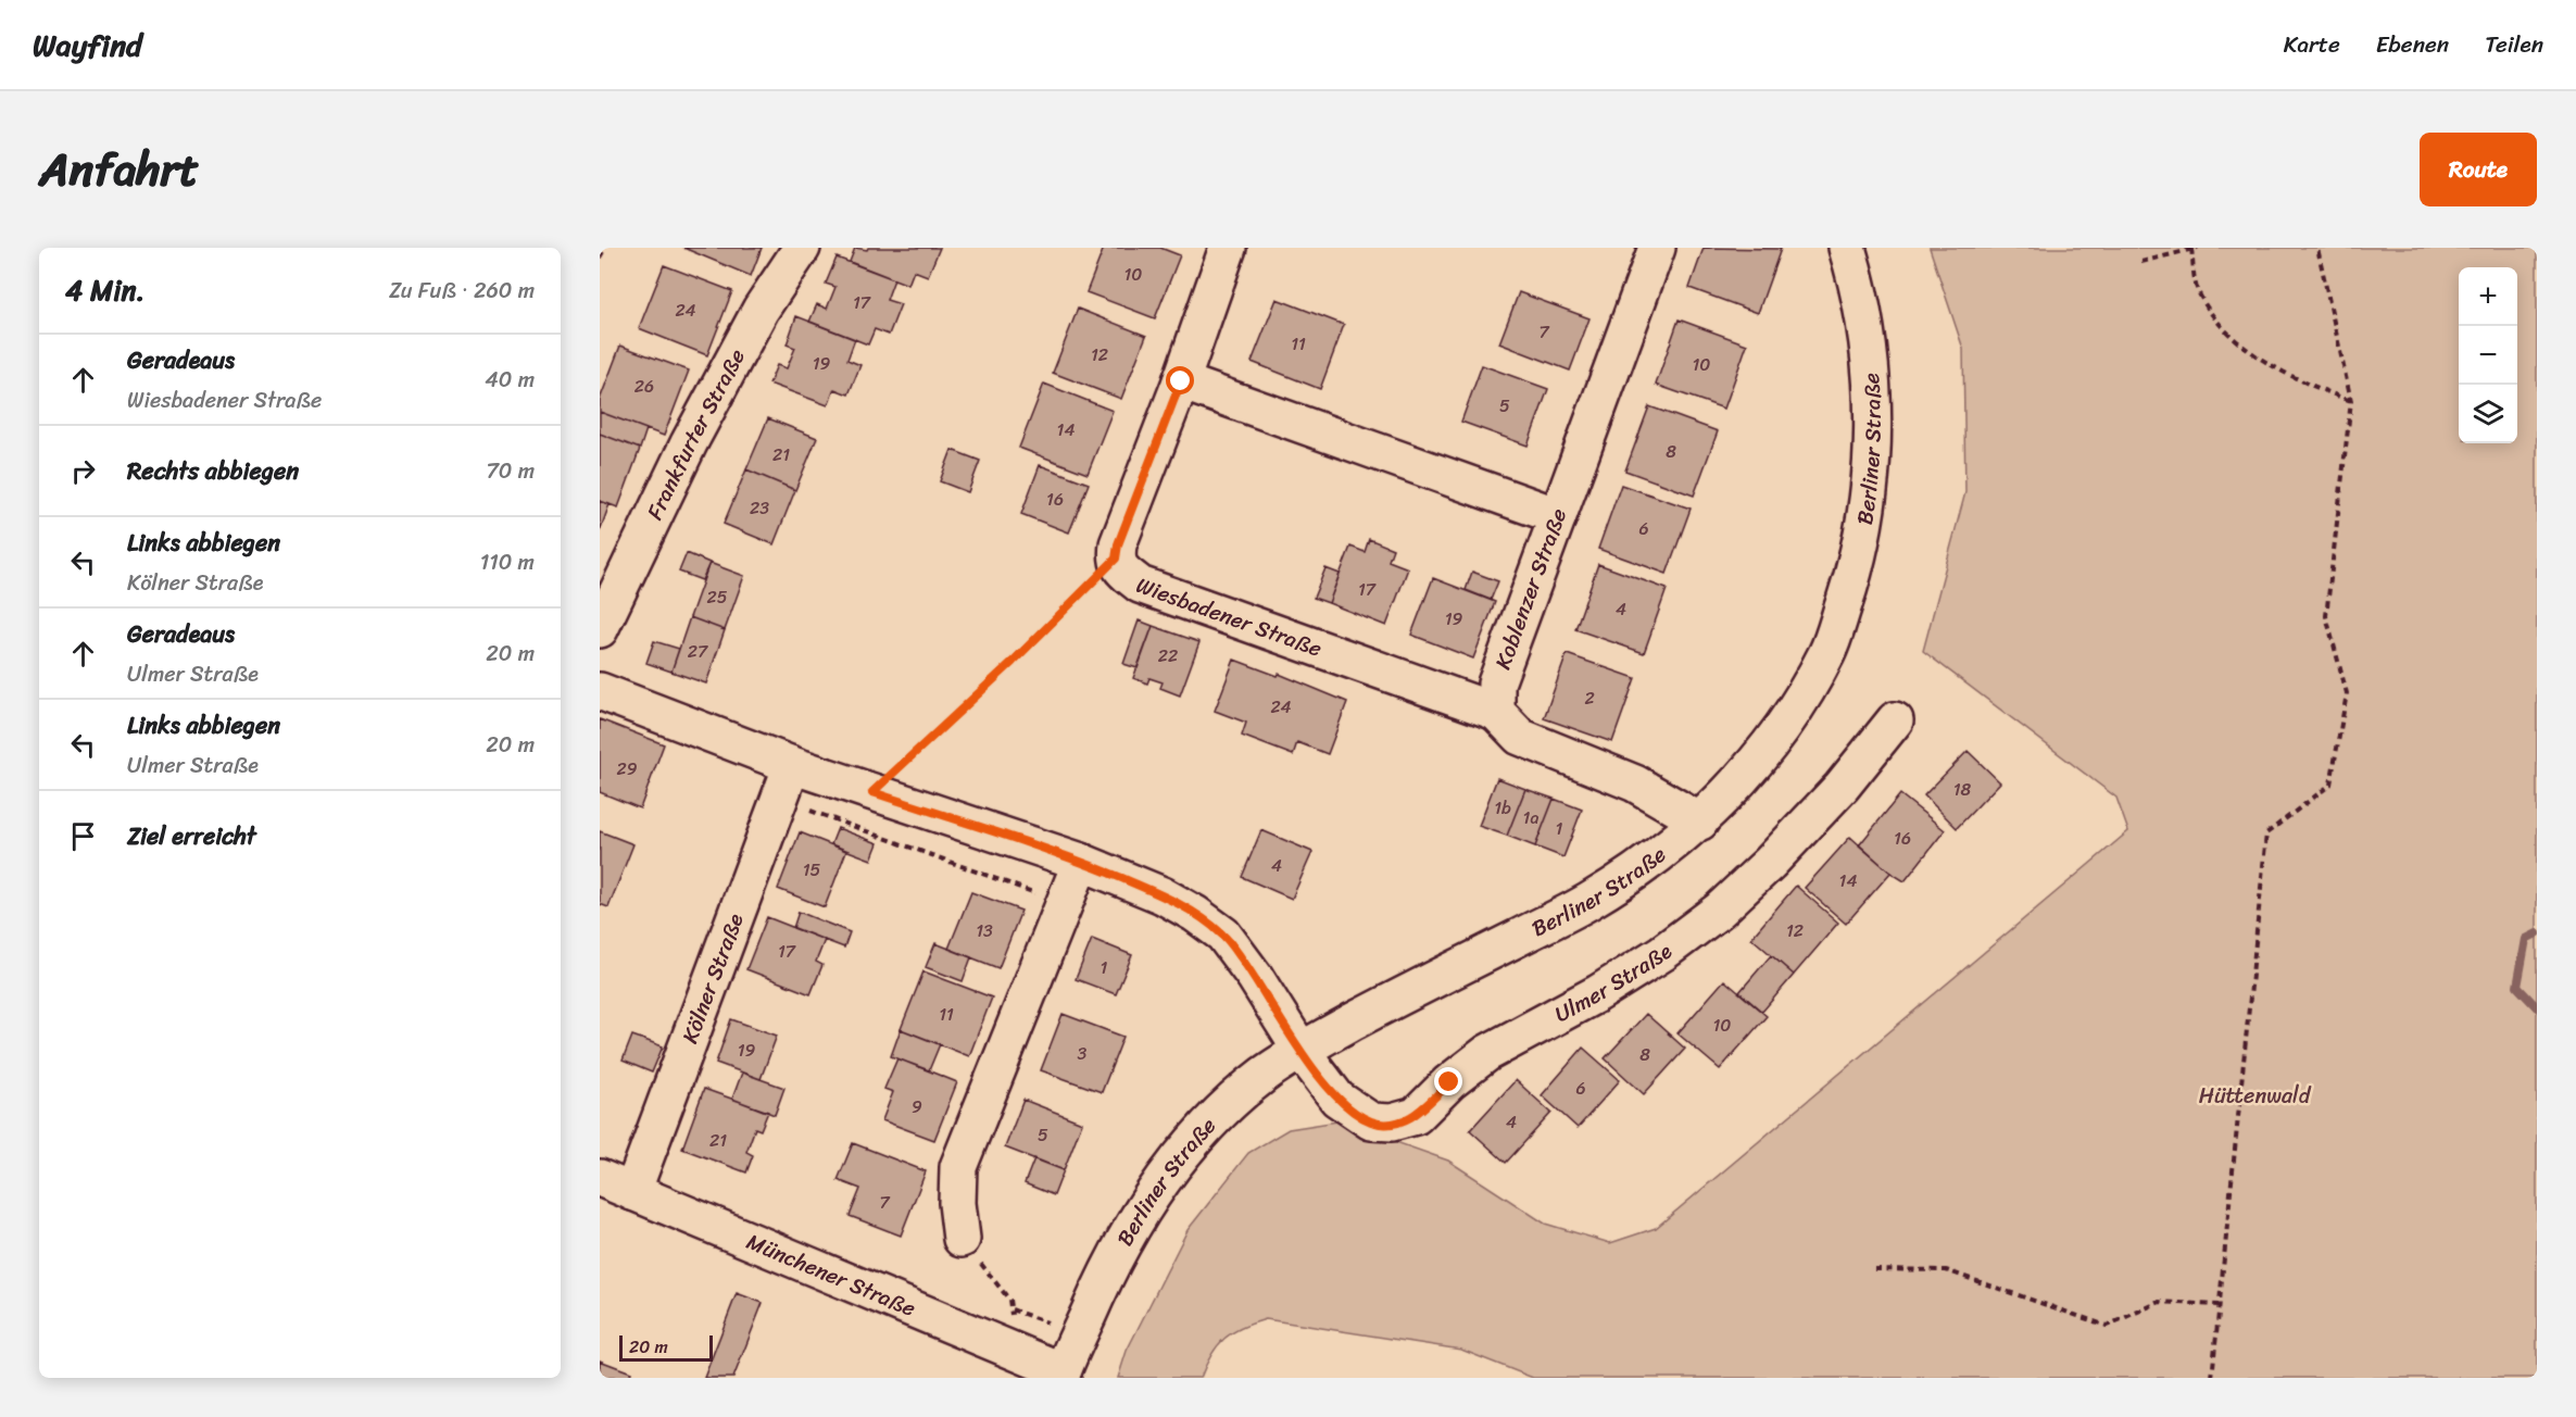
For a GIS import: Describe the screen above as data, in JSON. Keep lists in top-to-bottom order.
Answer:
{
  "streets": {
    "street": [
      "Frankfurter Straße",
      "Berliner Straße",
      "Koblenzer Straße",
      "Wiesbadener Straße",
      "Kölner Straße",
      "Ulmer Straße",
      "Münchener Straße"
    ]
  },
  "crossings": [
    ["Berliner Straße", "Ulmer Straße"],
    ["Berliner Straße", "Münchener Straße"],
    ["Koblenzer Straße", "Wiesbadener Straße"],
    ["Kölner Straße", "Münchener Straße"]
  ],
  "parks": ["Hüttenwald"],
  "house_numbers": [
    "10",
    "17",
    "24",
    "7",
    "11",
    "12",
    "19",
    "10",
    "26",
    "5",
    "14",
    "8",
    "21",
    "16",
    "23",
    "6",
    "17",
    "25",
    "4",
    "19",
    "27",
    "22",
    "2",
    "24",
    "29",
    "18",
    "1b",
    "1a",
    "1",
    "16",
    "4",
    "15",
    "14",
    "13",
    "12",
    "17",
    "1",
    "11",
    "10",
    "19",
    "3",
    "8",
    "6",
    "9",
    "4",
    "5",
    "21",
    "7"
  ],
  "scale_bar": "20 m",
  "page": {
    "header": "Wayfind",
    "nav": ["Karte", "Ebenen", "Teilen"],
    "title": "Anfahrt",
    "buttons": "Route",
    "heading": ["4 Min.", "Zu Fuß · 260 m"],
    "map_buttons": ["+", "−"],
    "list": [
      ["Geradeaus", "Wiesbadener Straße", "40 m"],
      ["Rechts abbiegen", "70 m"],
      ["Links abbiegen", "Kölner Straße", "110 m"],
      ["Geradeaus", "Ulmer Straße", "20 m"],
      ["Links abbiegen", "Ulmer Straße", "20 m"],
      "Ziel erreicht"
    ],
    "scale": "20 m"
  }
}
